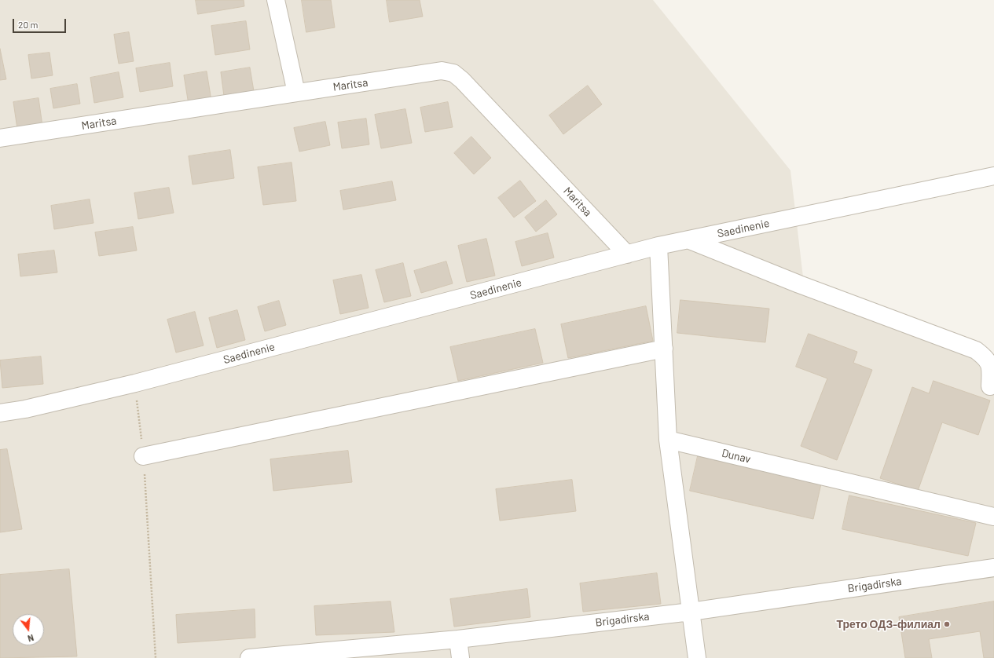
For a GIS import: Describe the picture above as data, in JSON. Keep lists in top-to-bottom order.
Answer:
{
  "streets": {
    "street": [
      "Maritsa",
      "Saedinenie",
      "Dunav",
      "Brigadirska"
    ]
  },
  "crossings": [
    ["Maritsa", "Saedinenie"]
  ],
  "places": ["Трето ОДЗ-филиал"],
  "scale_bar": "20 m",
  "north": "bottom"
}
